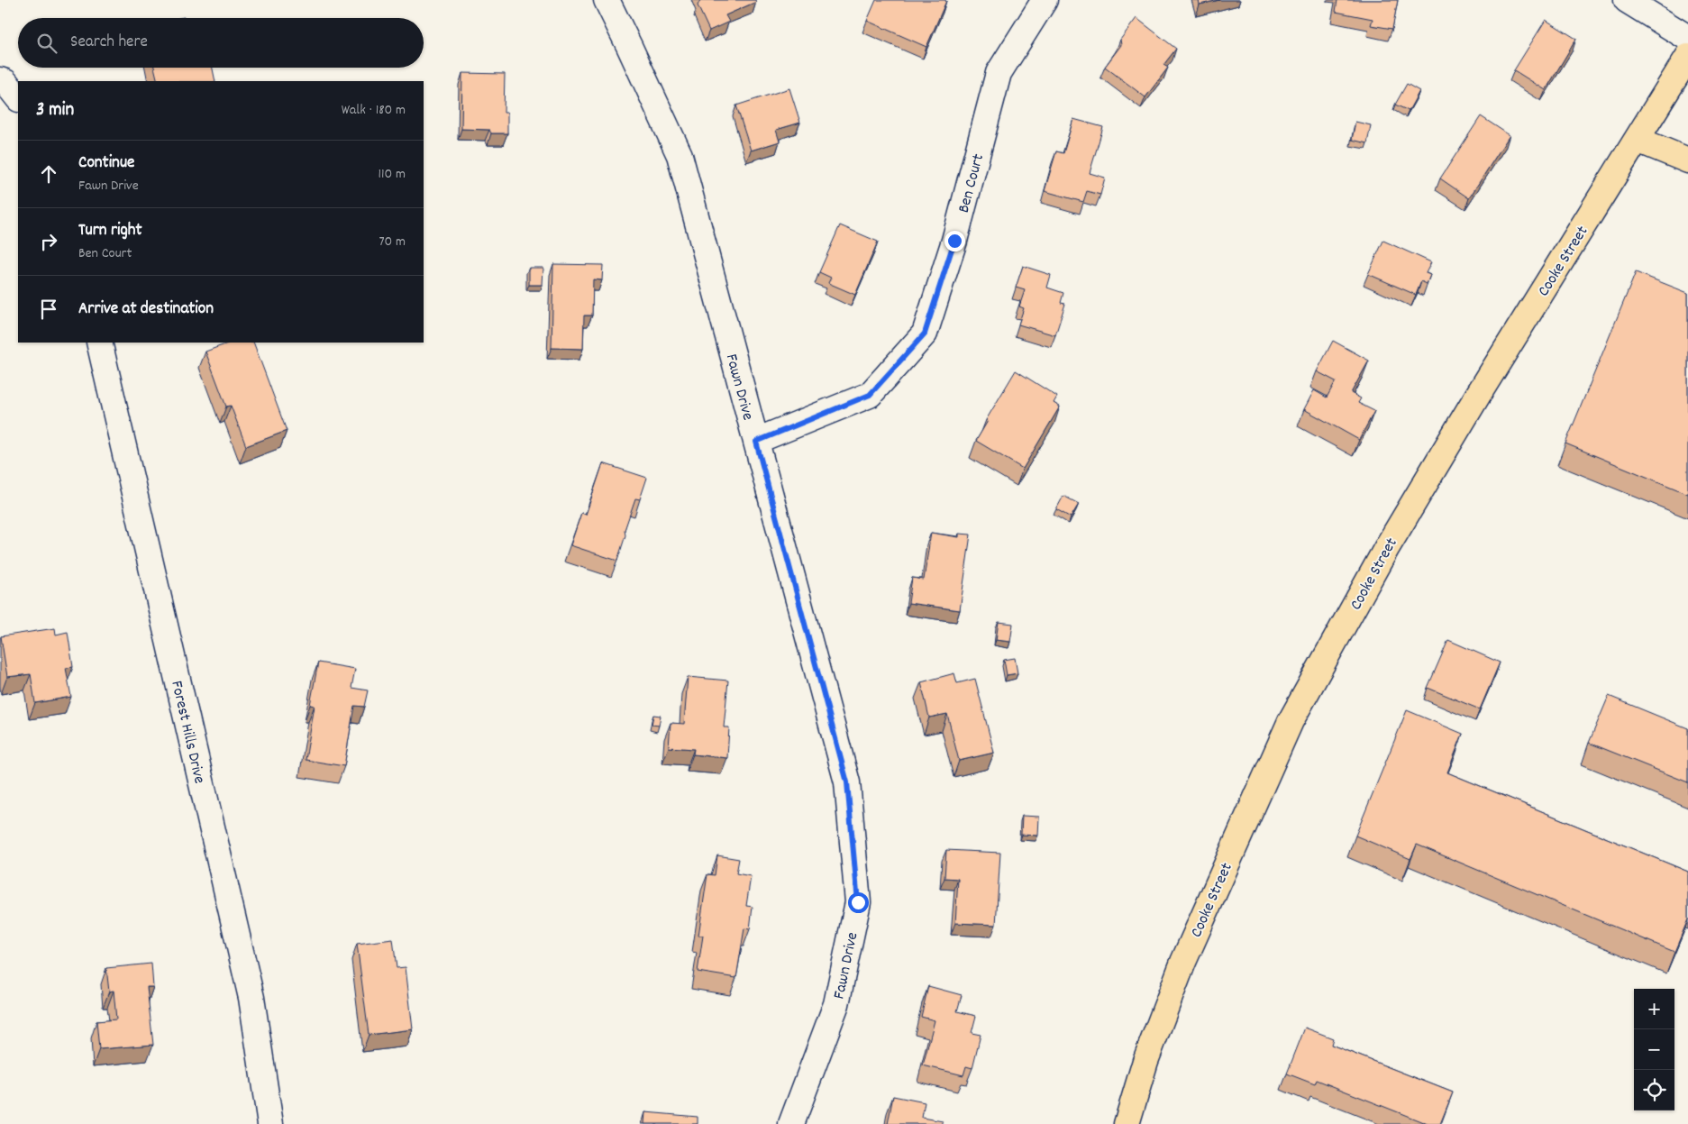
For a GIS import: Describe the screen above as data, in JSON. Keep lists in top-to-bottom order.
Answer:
{
  "streets": {
    "main road": ["Cooke Street"],
    "street": ["Ben Court", "Fawn Drive", "Forest Hills Drive"]
  },
  "crossings": [
    ["Ben Court", "Fawn Drive"]
  ],
  "page": {
    "search": "Search here",
    "heading": ["3 min", "Walk · 180 m"],
    "list": [
      ["Continue", "Fawn Drive", "110 m"],
      ["Turn right", "Ben Court", "70 m"],
      "Arrive at destination"
    ],
    "map_buttons": ["+", "−"]
  }
}
